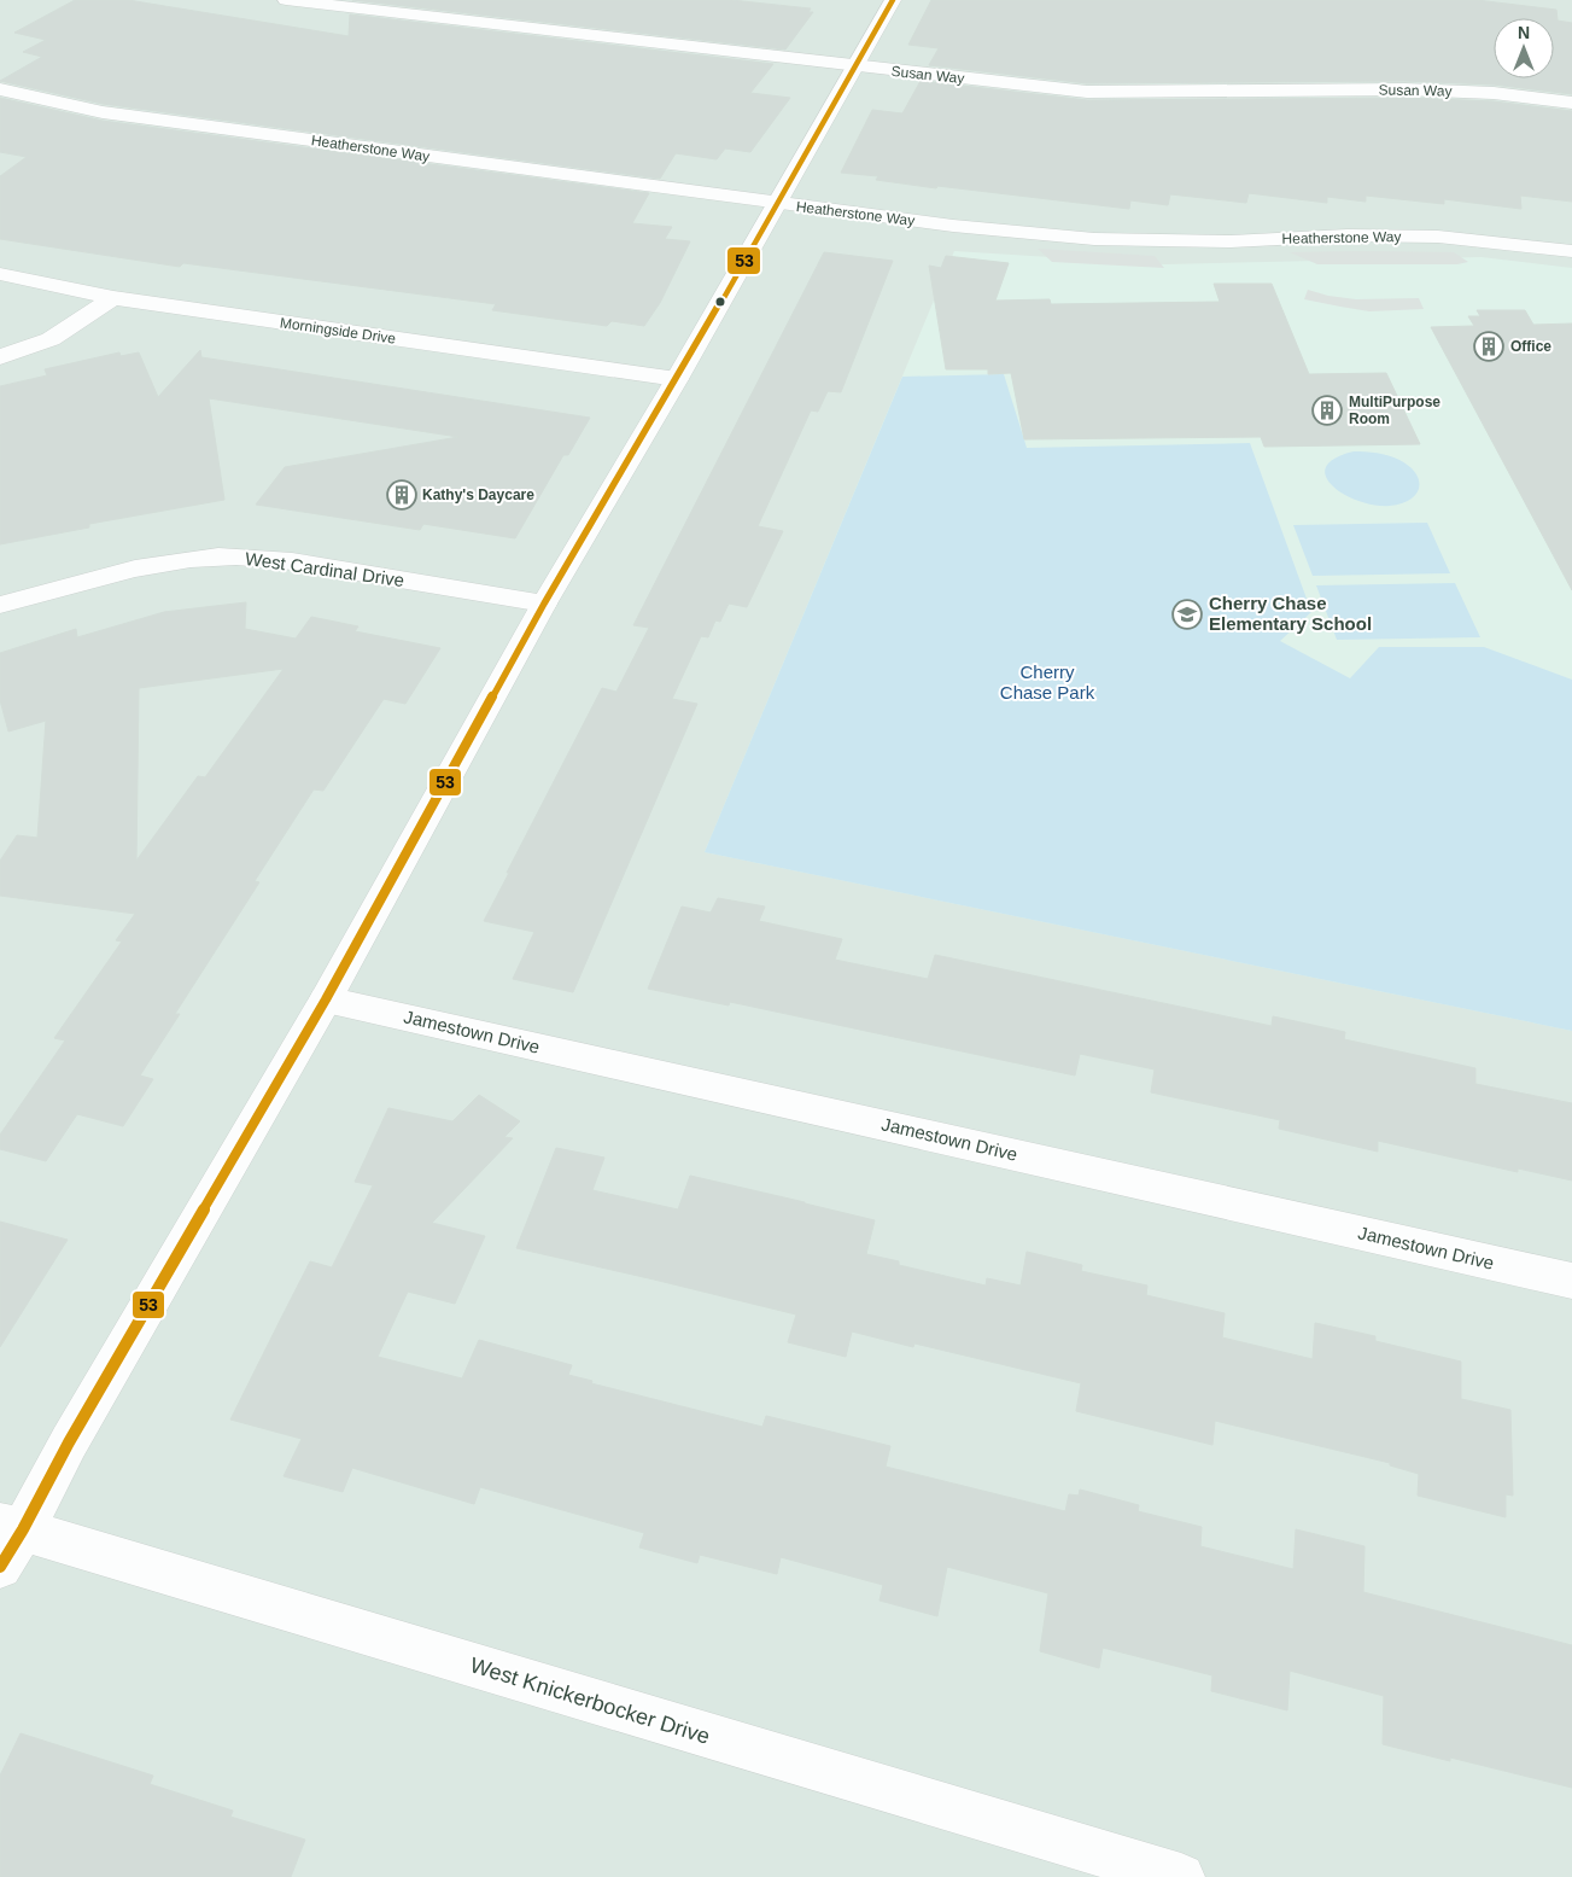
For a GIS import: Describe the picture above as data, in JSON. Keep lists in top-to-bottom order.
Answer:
{
  "streets": {
    "street": [
      "Susan Way",
      "Heatherstone Way",
      "Morningside Drive",
      "West Cardinal Drive",
      "Jamestown Drive",
      "West Knickerbocker Drive"
    ]
  },
  "parks": ["Cherry Chase Park"],
  "places": {
    "building": ["Office", "MultiPurpose Room", "Kathy's Daycare"],
    "school or university": ["Cherry Chase Elementary School"]
  },
  "lines": ["transit line 53"],
  "north": "top"
}
